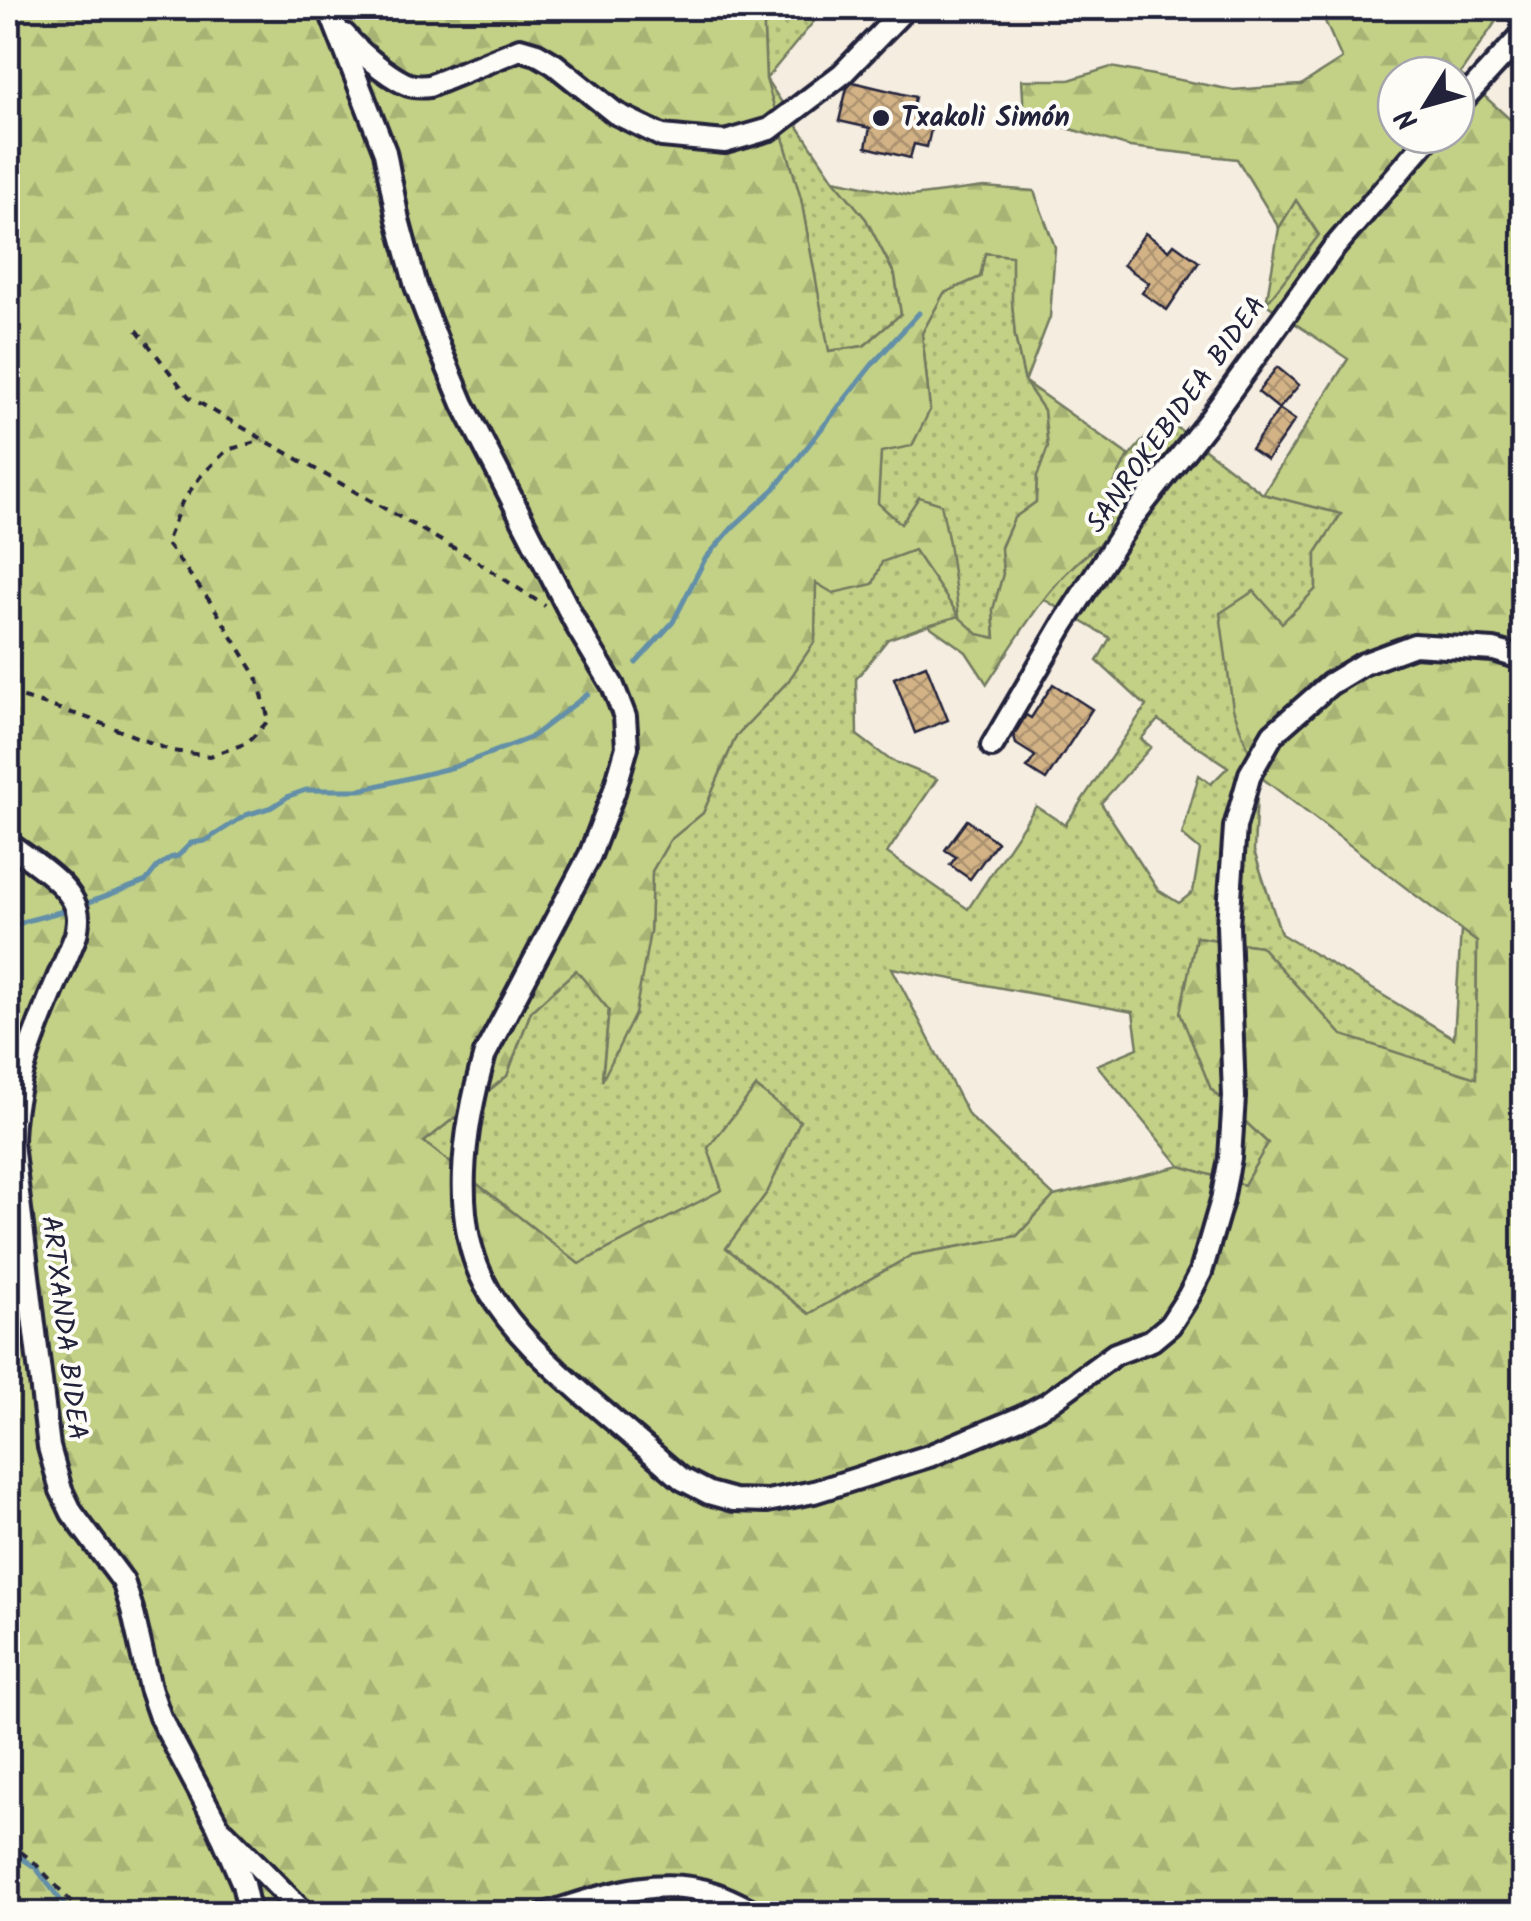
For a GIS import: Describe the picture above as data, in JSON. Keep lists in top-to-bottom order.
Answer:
{
  "streets": {
    "street": ["SANROKEBIDEA BIDEA", "ARTXANDA BIDEA"]
  },
  "places": ["Txakoli Simón"],
  "north": "bottom left"
}
